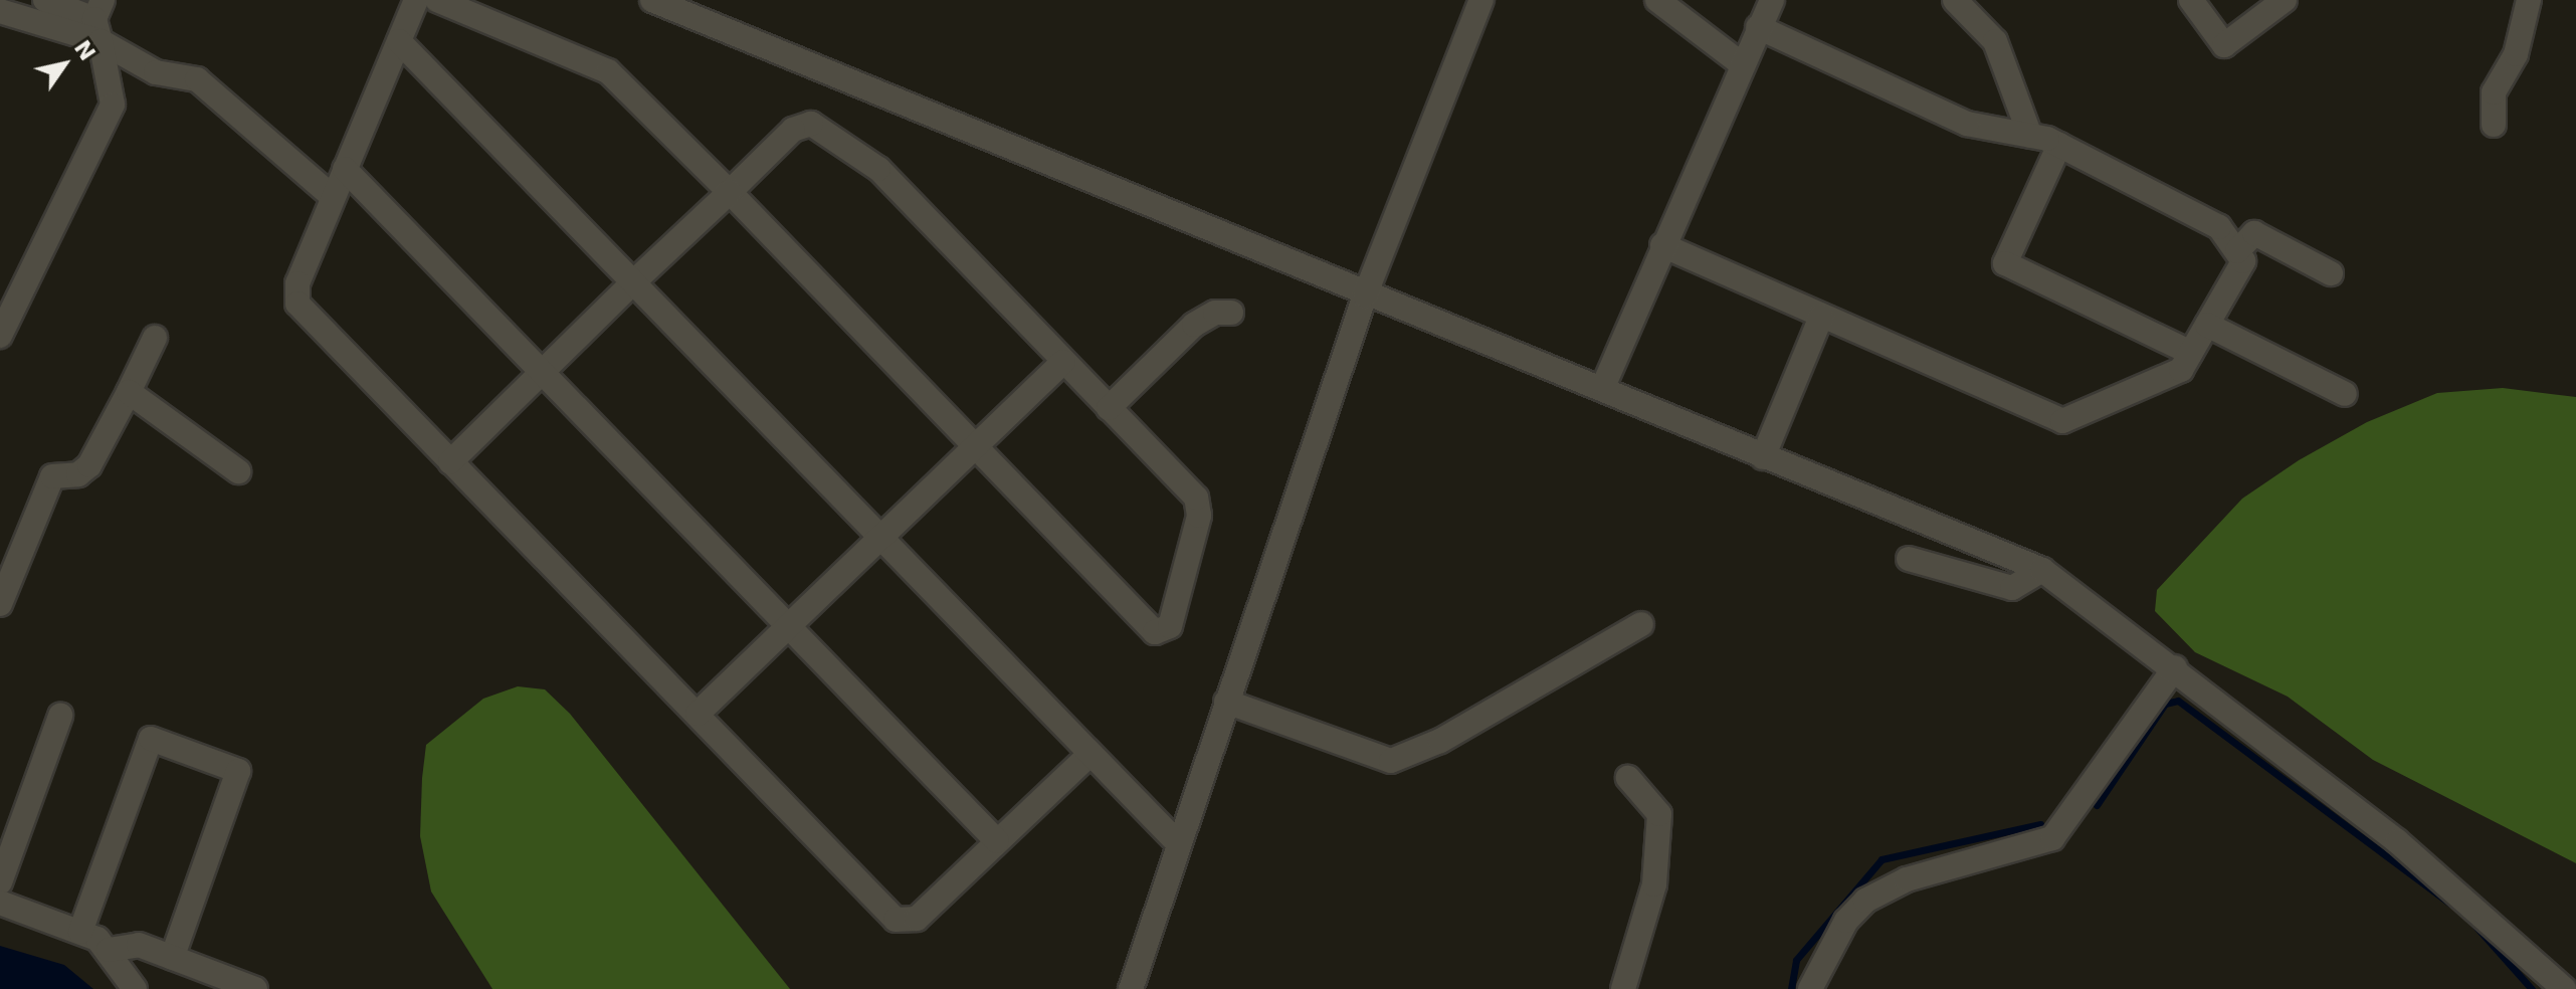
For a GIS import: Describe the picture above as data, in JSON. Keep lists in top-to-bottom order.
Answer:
{
  "north": "top right"
}
